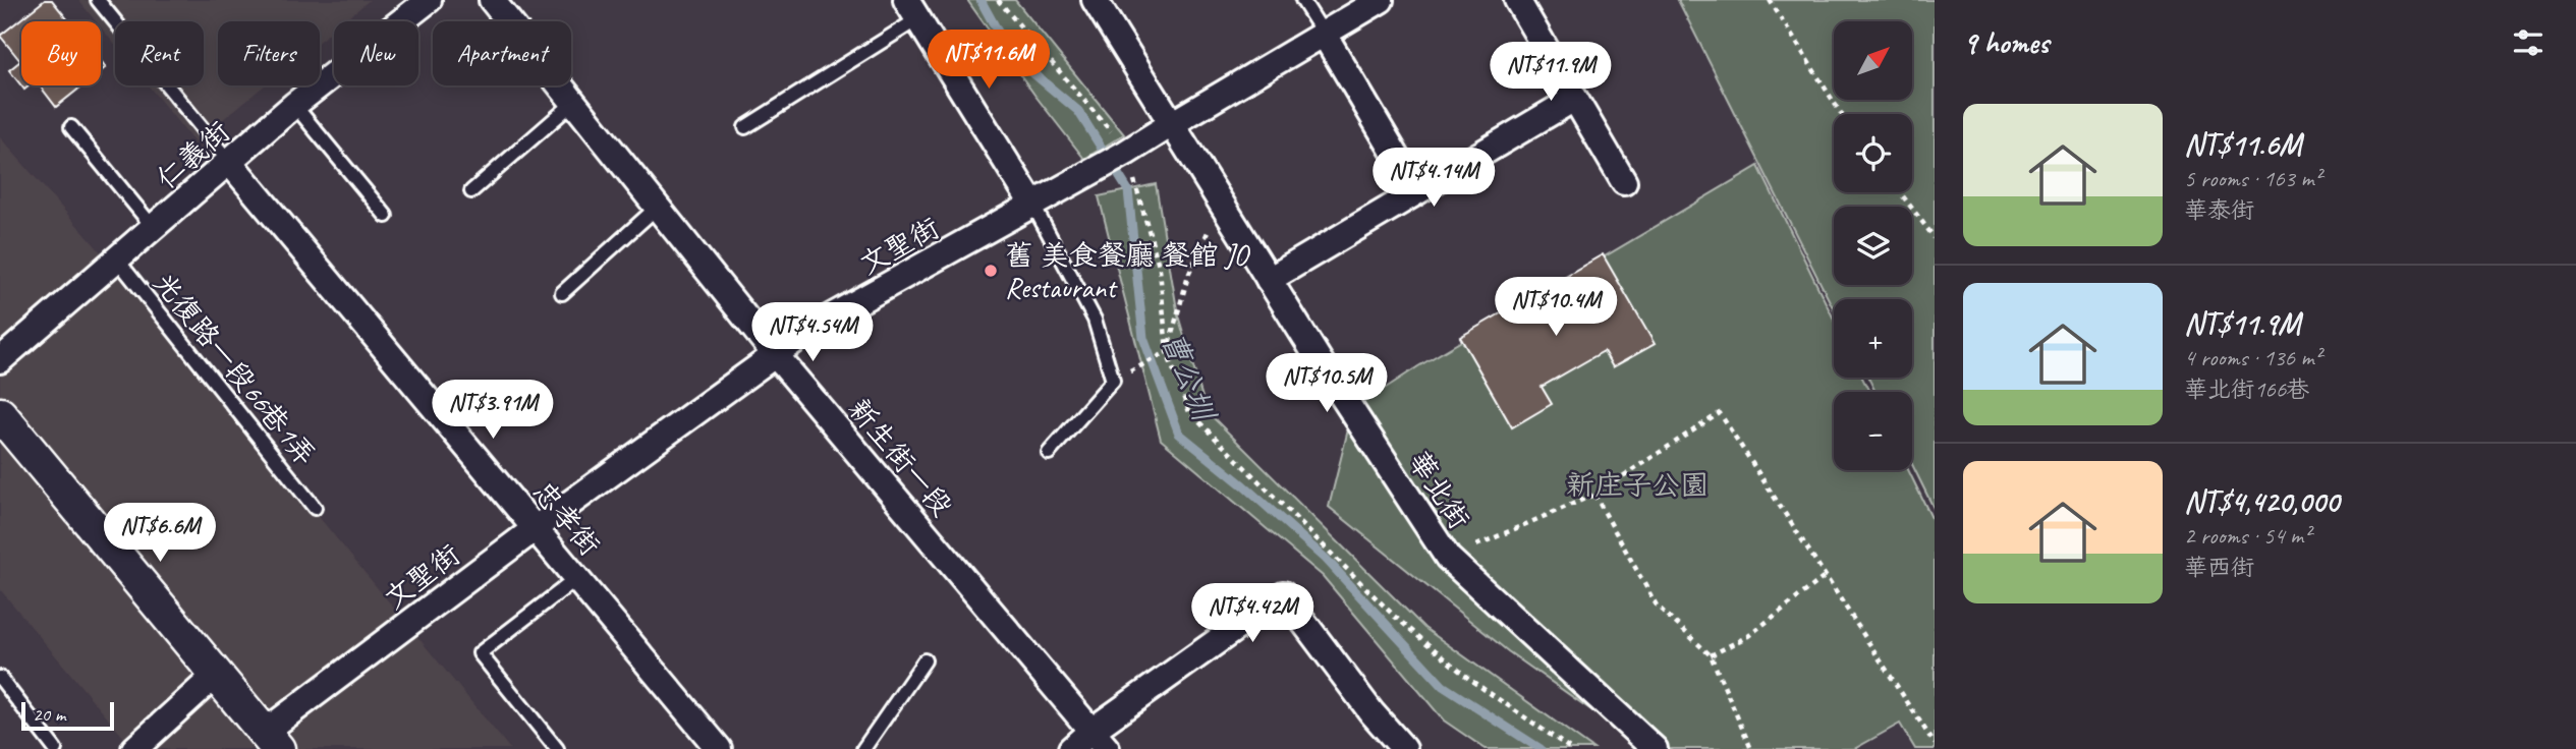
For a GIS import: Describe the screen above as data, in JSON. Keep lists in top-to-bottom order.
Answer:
{
  "streets": {
    "street": [
      "仁義街",
      "文聖街",
      "新生街一段",
      "華北街",
      "忠孝街"
    ],
    "lane": ["光復路一段66巷1弄"]
  },
  "crossings": [
    ["仁義街", "光復路一段66巷1弄"],
    ["仁義街", "忠孝街"],
    ["文聖街", "新生街一段"],
    ["文聖街", "華北街"],
    ["文聖街", "忠孝街"]
  ],
  "water": ["曹公圳"],
  "parks": ["新庄子公園"],
  "places": ["舊 美食餐廳 餐館 JO Restaurant"],
  "scale_bar": "20 m",
  "north": "top right",
  "page": {
    "heading": "9 homes",
    "map_buttons": ["+", "−"],
    "chip": [
      "Buy",
      "Rent",
      "Filters",
      "New",
      "Apartment"
    ],
    "price": [
      "NT$11.6M",
      "NT$11.9M",
      "NT$4.14M",
      "NT$10.4M",
      "NT$4.54M",
      "NT$10.5M",
      "NT$3.91M",
      "NT$6.6M",
      "NT$4.42M"
    ],
    "list": [
      {
        "name": "NT$11.6M",
        "note": "5 rooms · 163 m² · 華泰街"
      },
      {
        "name": "NT$11.9M",
        "note": "4 rooms · 136 m² · 華北街166巷"
      },
      {
        "name": "NT$4,420,000",
        "note": "2 rooms · 54 m² · 華西街"
      }
    ],
    "scale": "20 m"
  }
}
